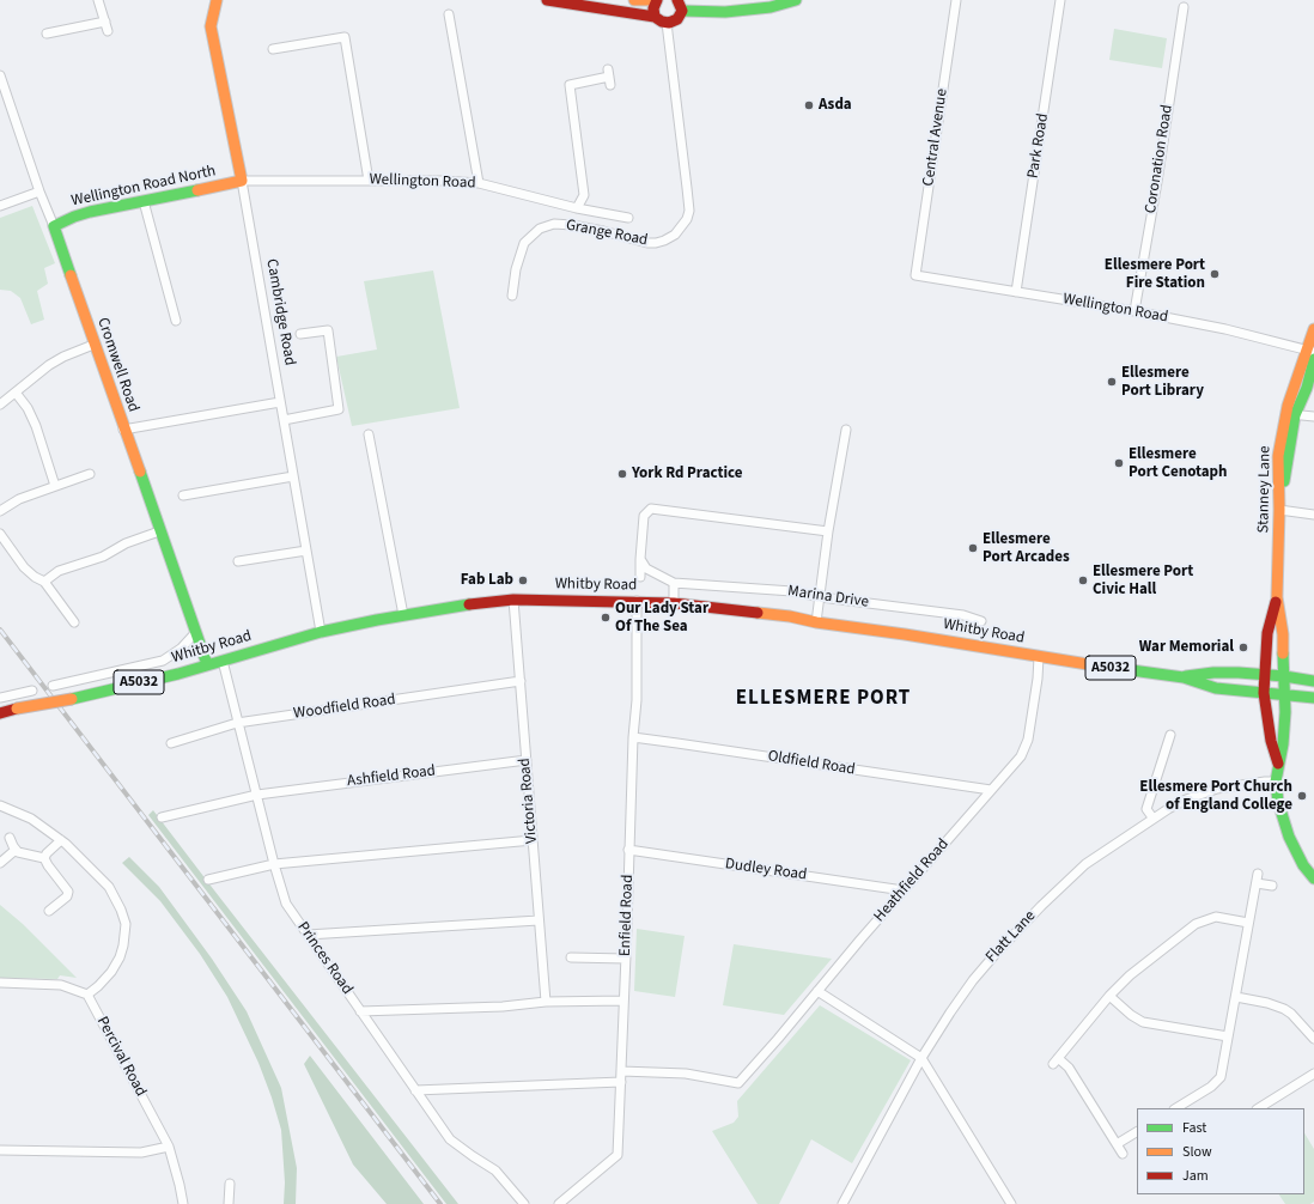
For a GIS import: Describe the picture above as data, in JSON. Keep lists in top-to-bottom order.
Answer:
{
  "streets": {
    "main road": [
      "Wellington Road North",
      "Cambridge Road",
      "Cromwell Road",
      "Stanney Lane",
      "Whitby Road",
      "A5032"
    ],
    "street": [
      "Central Avenue",
      "Park Road",
      "Coronation Road",
      "Wellington Road",
      "Grange Road",
      "Marina Drive",
      "Woodfield Road",
      "Oldfield Road",
      "Ashfield Road",
      "Victoria Road",
      "Dudley Road",
      "Heathfield Road",
      "Enfield Road",
      "Flatt Lane",
      "Princes Road",
      "Percival Road"
    ]
  },
  "crossings": [
    ["Central Avenue", "Wellington Road"],
    ["Park Road", "Wellington Road"],
    ["Coronation Road", "Wellington Road"],
    ["Wellington Road", "Wellington Road North"],
    ["Wellington Road", "Cambridge Road"],
    ["Wellington Road", "Stanney Lane"],
    ["Wellington Road North", "Cambridge Road"],
    ["Wellington Road North", "Cromwell Road"],
    ["Cambridge Road", "Whitby Road"],
    ["Cromwell Road", "Whitby Road"],
    ["Stanney Lane", "Whitby Road"],
    ["Stanney Lane", "Flatt Lane"],
    ["Whitby Road", "Victoria Road"],
    ["Whitby Road", "Heathfield Road"],
    ["Whitby Road", "Enfield Road"],
    ["Whitby Road", "Princes Road"],
    ["Woodfield Road", "Victoria Road"],
    ["Woodfield Road", "Princes Road"],
    ["Oldfield Road", "Heathfield Road"],
    ["Oldfield Road", "Enfield Road"],
    ["Ashfield Road", "Victoria Road"],
    ["Ashfield Road", "Princes Road"],
    ["Dudley Road", "Heathfield Road"],
    ["Dudley Road", "Enfield Road"],
    ["Heathfield Road", "Enfield Road"]
  ],
  "districts": ["ELLESMERE PORT"],
  "places": [
    "Asda",
    "Ellesmere Port Fire Station",
    "Ellesmere Port Library",
    "Ellesmere Port Cenotaph",
    "York Rd Practice",
    "Ellesmere Port Arcades",
    "Fab Lab",
    "Ellesmere Port Civic Hall",
    "Our Lady Star Of The Sea",
    "War Memorial",
    "Ellesmere Port Church of England College"
  ],
  "legend": ["Fast", "Slow", "Jam"]
}
